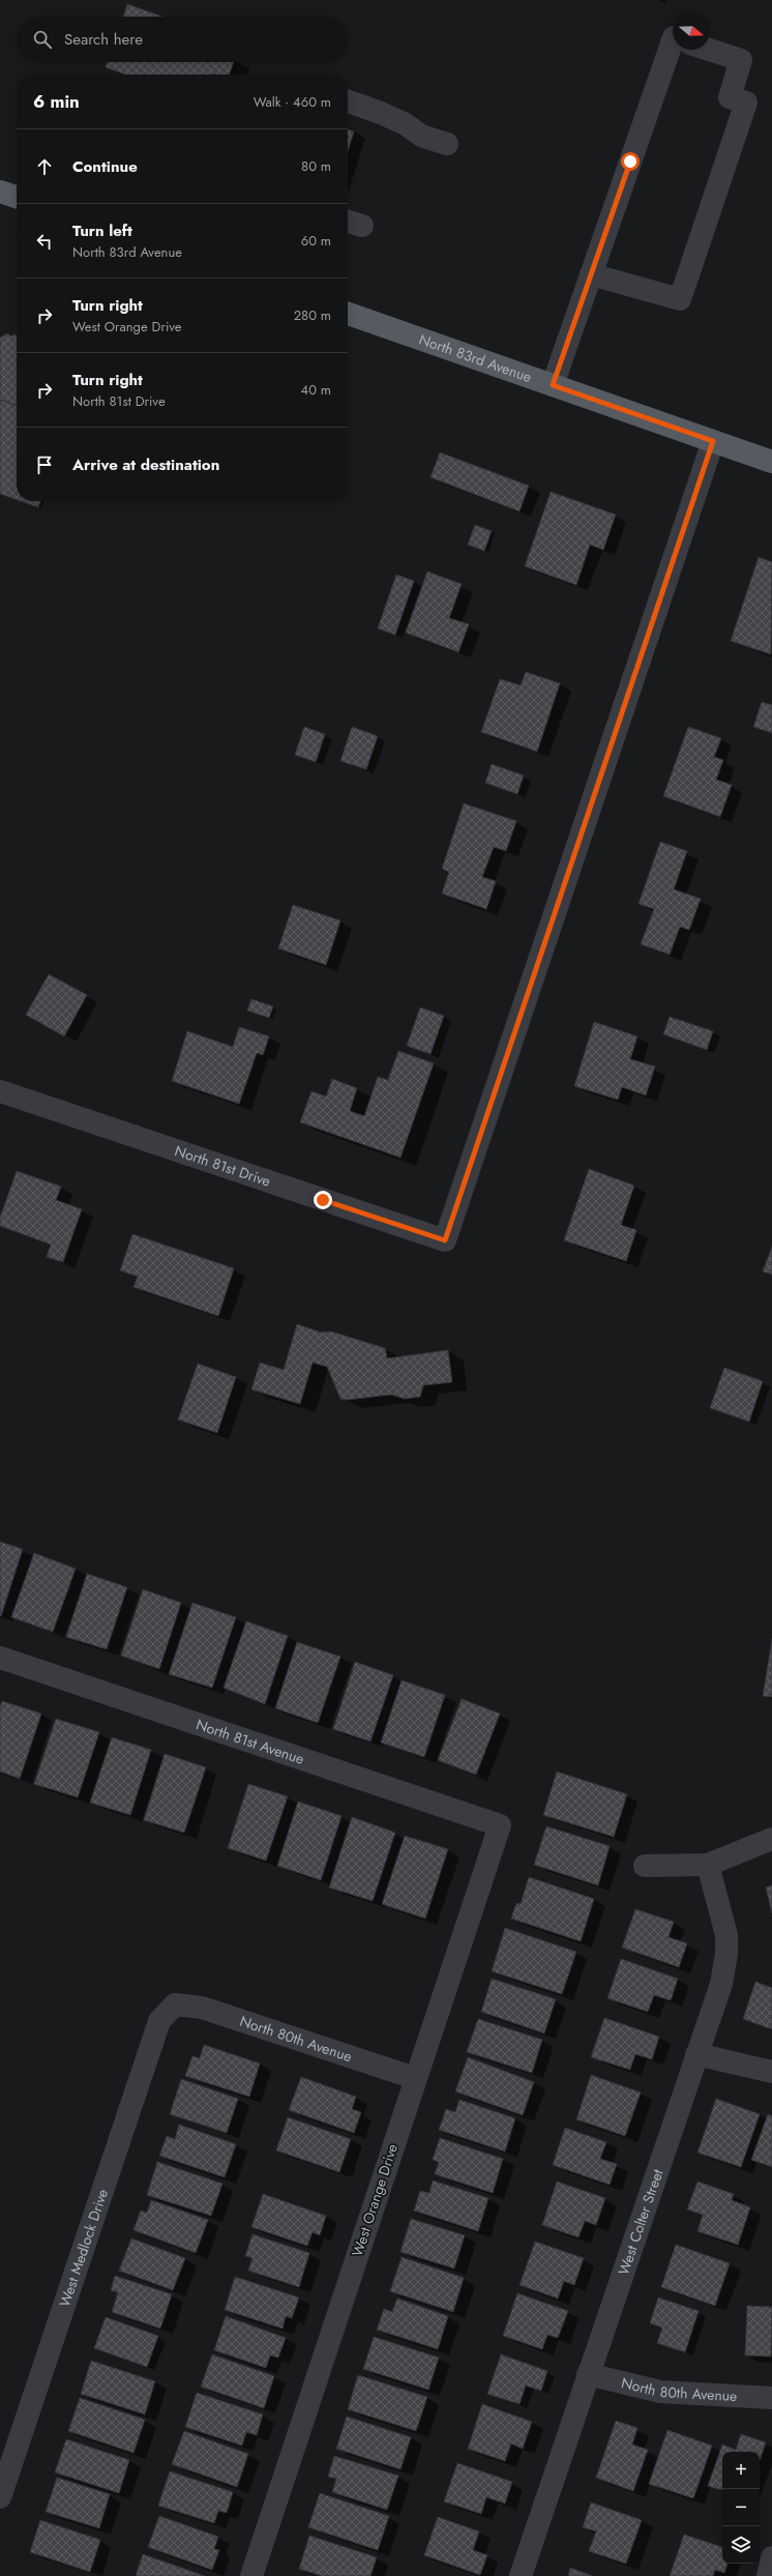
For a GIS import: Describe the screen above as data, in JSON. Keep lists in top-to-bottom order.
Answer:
{
  "streets": {
    "main road": ["North 83rd Avenue"],
    "street": [
      "North 81st Drive",
      "North 81st Avenue",
      "North 80th Avenue",
      "West Orange Drive",
      "West Colter Street",
      "West Medlock Drive"
    ]
  },
  "crossings": [
    ["North 83rd Avenue", "North 81st Drive"],
    ["North 81st Avenue", "West Orange Drive"],
    ["North 80th Avenue", "West Orange Drive"],
    ["North 80th Avenue", "West Colter Street"],
    ["North 80th Avenue", "West Medlock Drive"]
  ],
  "north": "right",
  "page": {
    "search": "Search here",
    "heading": ["6 min", "Walk · 460 m"],
    "list": [
      ["Continue", "80 m"],
      ["Turn left", "North 83rd Avenue", "60 m"],
      ["Turn right", "West Orange Drive", "280 m"],
      ["Turn right", "North 81st Drive", "40 m"],
      "Arrive at destination"
    ],
    "map_buttons": ["+", "−"]
  }
}
